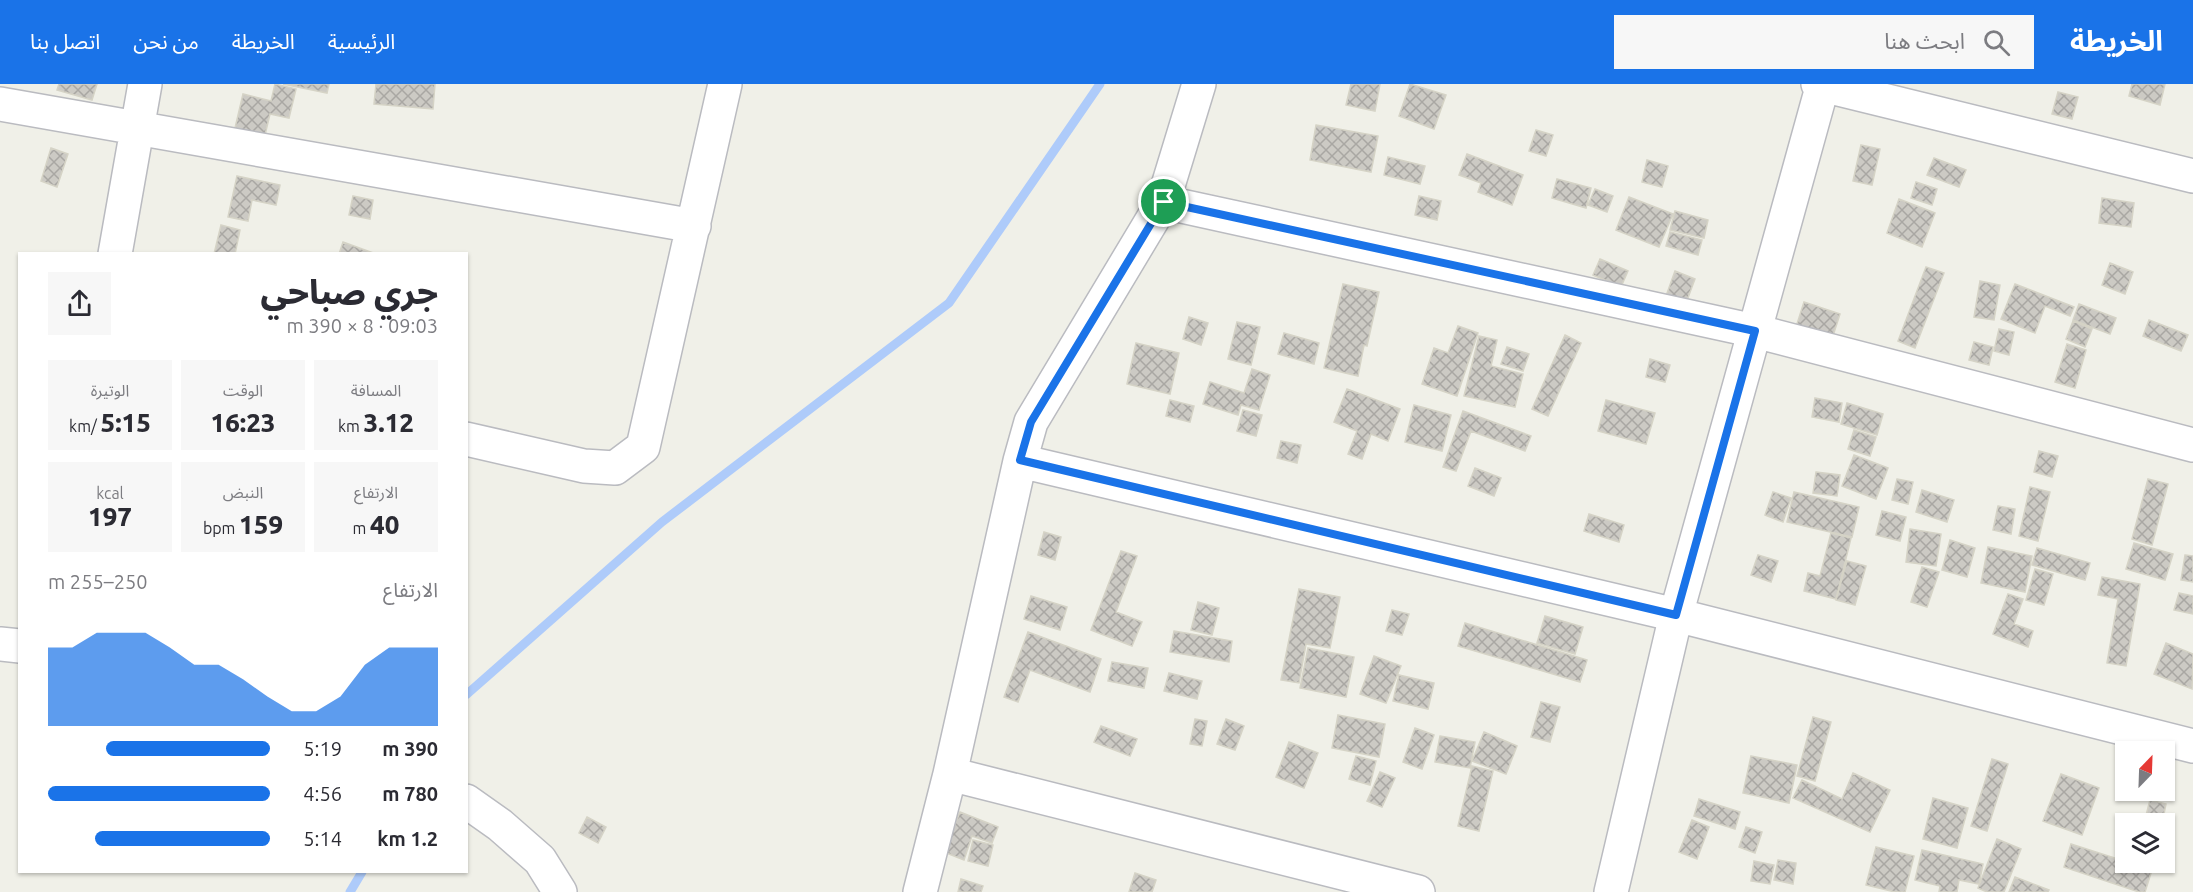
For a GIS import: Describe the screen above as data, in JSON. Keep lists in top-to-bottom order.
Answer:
{
  "north": "top right",
  "page": {
    "header": "الخريطة",
    "search": "ابحث هنا",
    "nav": [
      "الرئيسية",
      "الخريطة",
      "من نحن",
      "اتصل بنا"
    ],
    "heading": ["جري صباحي", "09:03 · 8 × 390 m"],
    "stats": [
      ["المسافة", "3.12 km"],
      ["الوقت", "16:23"],
      ["الوتيرة", "5:15 /km"],
      ["الارتفاع", "40 m"],
      ["النبض", "159 bpm"],
      ["kcal", "197"]
    ],
    "chart": ["الارتفاع", "250–255 m"],
    "list": [
      {
        "name": "390 m",
        "note": "5:19"
      },
      {
        "name": "780 m",
        "note": "4:56"
      },
      {
        "name": "1.2 km",
        "note": "5:14"
      }
    ]
  }
}
